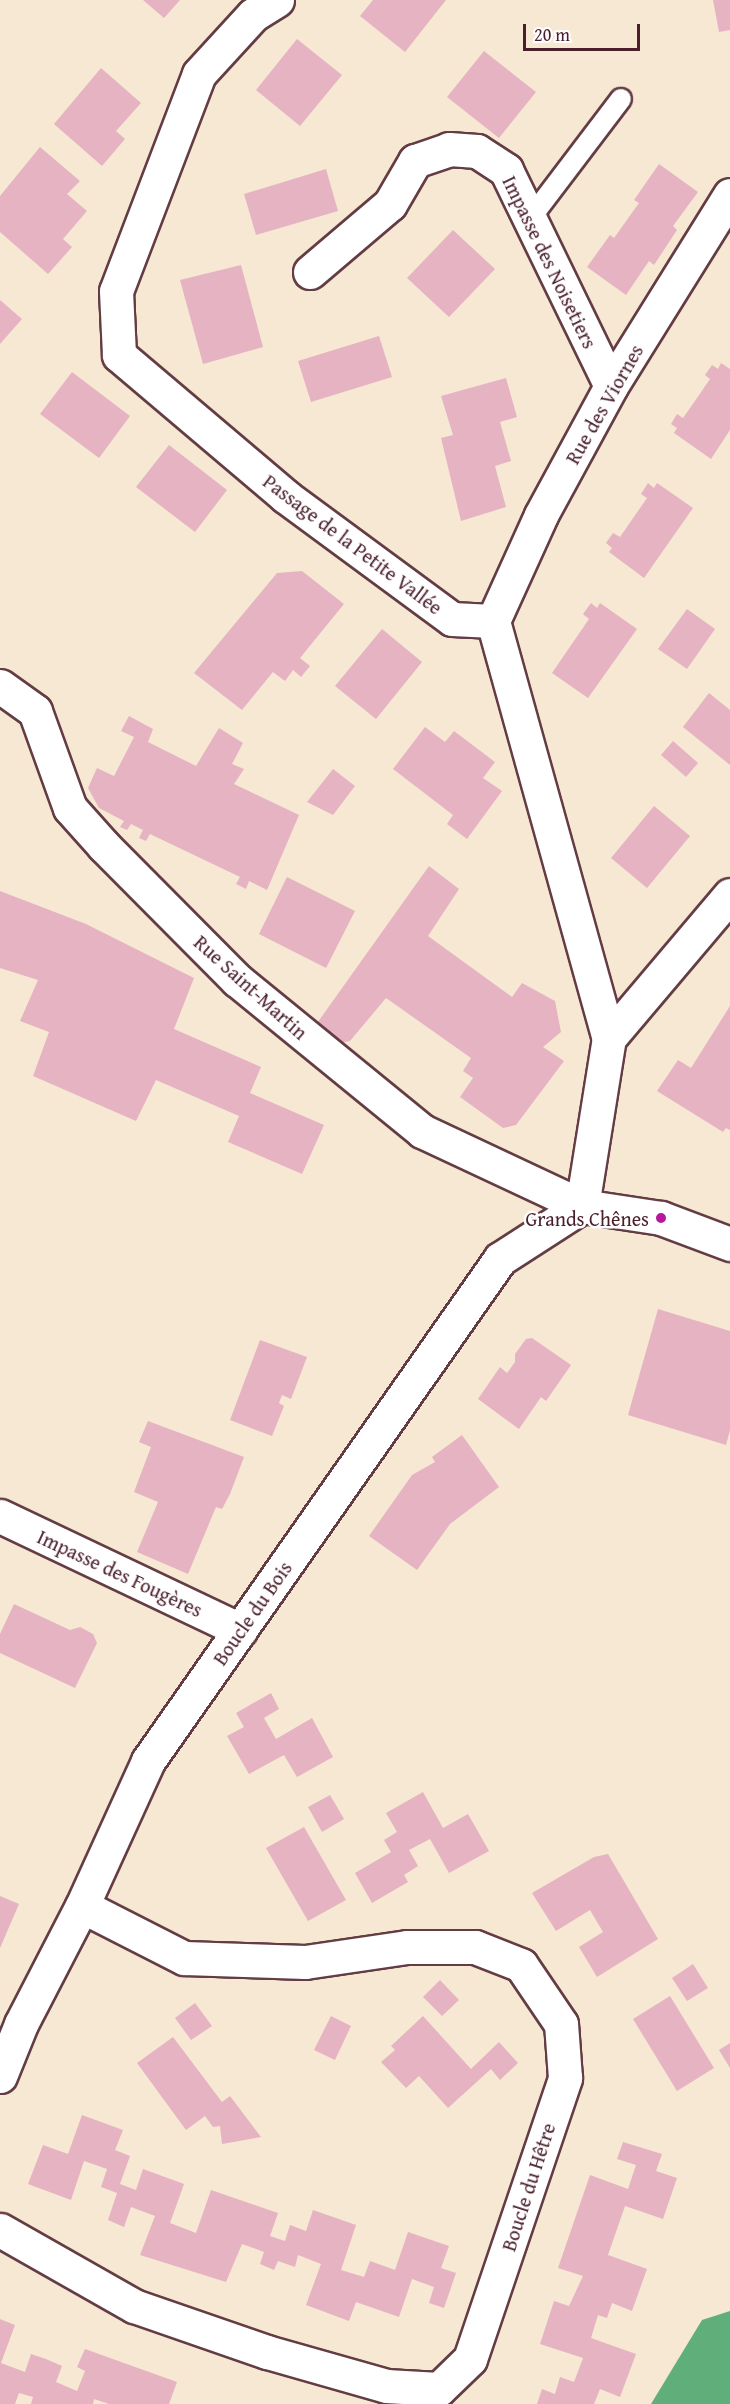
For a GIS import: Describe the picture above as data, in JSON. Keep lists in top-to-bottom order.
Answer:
{
  "streets": {
    "street": [
      "Impasse des Noisetiers",
      "Rue des Viornes",
      "Passage de la Petite Vallée",
      "Rue Saint-Martin",
      "Impasse des Fougères",
      "Boucle du Bois",
      "Boucle du Hêtre"
    ]
  },
  "crossings": [
    ["Impasse des Noisetiers", "Rue des Viornes"],
    ["Rue des Viornes", "Passage de la Petite Vallée"],
    ["Rue Saint-Martin", "Boucle du Bois"],
    ["Impasse des Fougères", "Boucle du Bois"],
    ["Boucle du Bois", "Boucle du Hêtre"]
  ],
  "places": ["Grands Chênes"],
  "scale_bar": "20 m"
}
